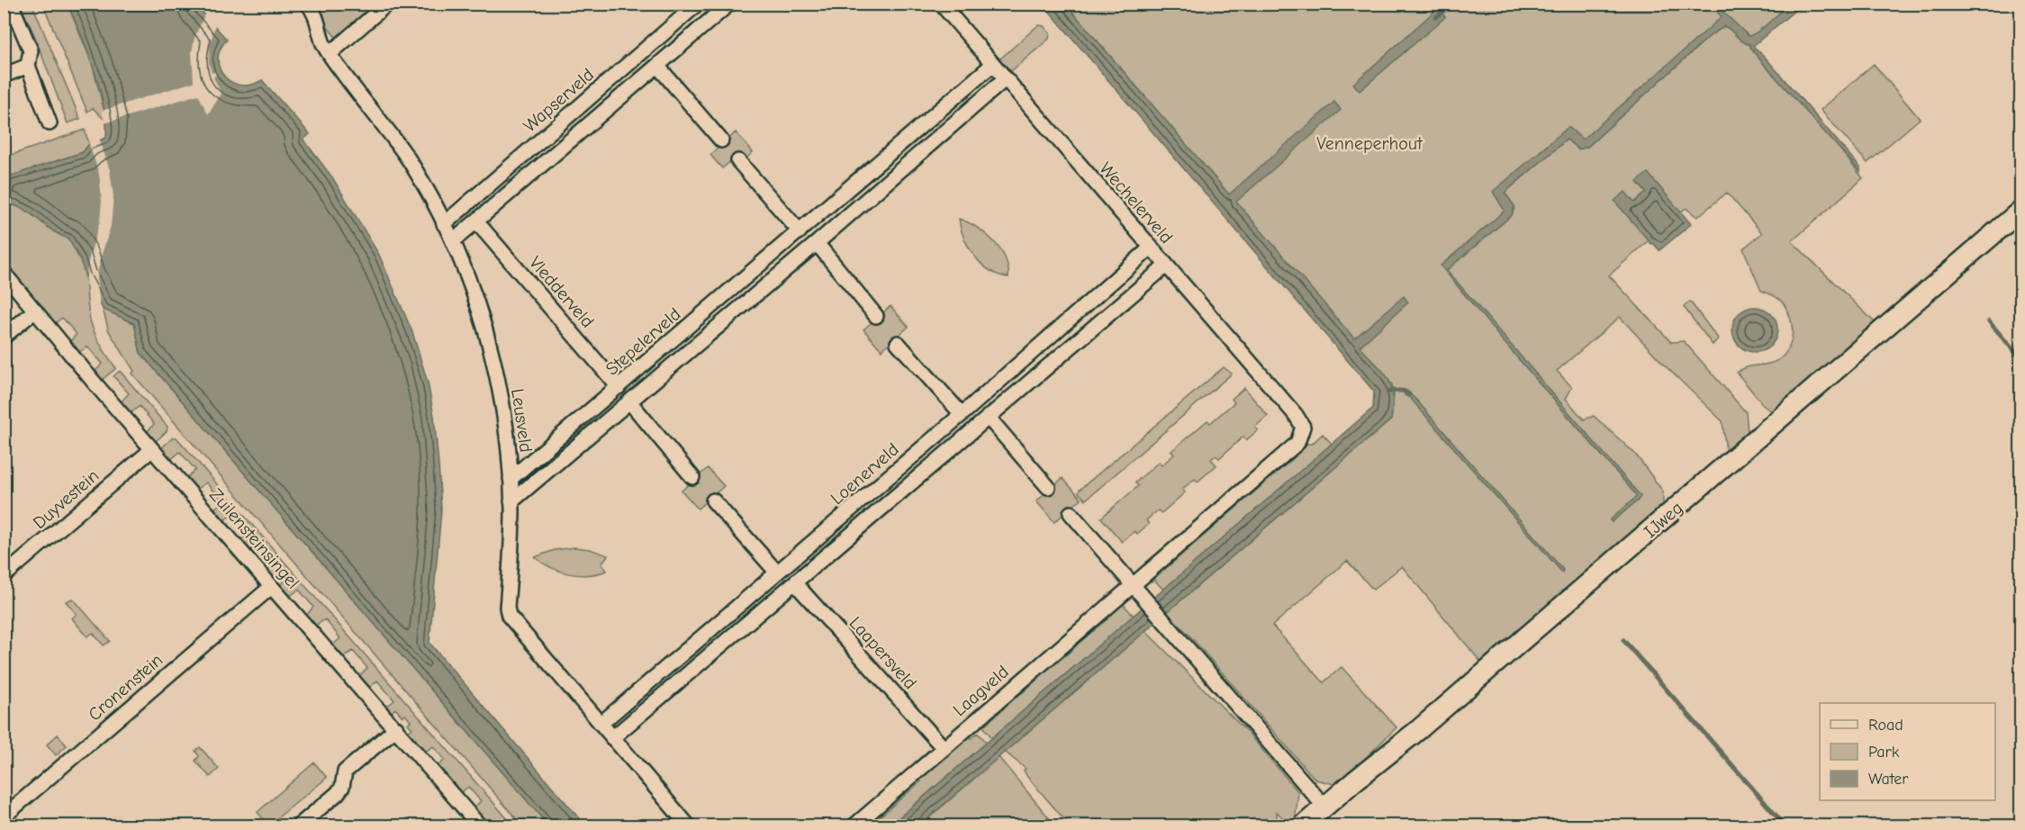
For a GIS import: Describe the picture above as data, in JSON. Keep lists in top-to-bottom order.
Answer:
{
  "streets": {
    "street": [
      "Wapserveld",
      "Wechelerveld",
      "Vledderveld",
      "Stepelerveld",
      "Leusveld",
      "Loenerveld",
      "Duyvestein",
      "IJweg",
      "Zuilensteinsingel",
      "Laapersveld",
      "Cronenstein",
      "Laagveld"
    ]
  },
  "crossings": [
    ["Wapserveld", "Leusveld"],
    ["Wechelerveld", "Stepelerveld"],
    ["Wechelerveld", "Loenerveld"],
    ["Wechelerveld", "Laagveld"],
    ["Vledderveld", "Stepelerveld"],
    ["Stepelerveld", "Leusveld"],
    ["Leusveld", "Loenerveld"],
    ["Loenerveld", "Laapersveld"],
    ["Duyvestein", "Zuilensteinsingel"],
    ["Zuilensteinsingel", "Cronenstein"],
    ["Laapersveld", "Laagveld"]
  ],
  "parks": ["Venneperhout"],
  "legend": ["Road", "Park", "Water"]
}
